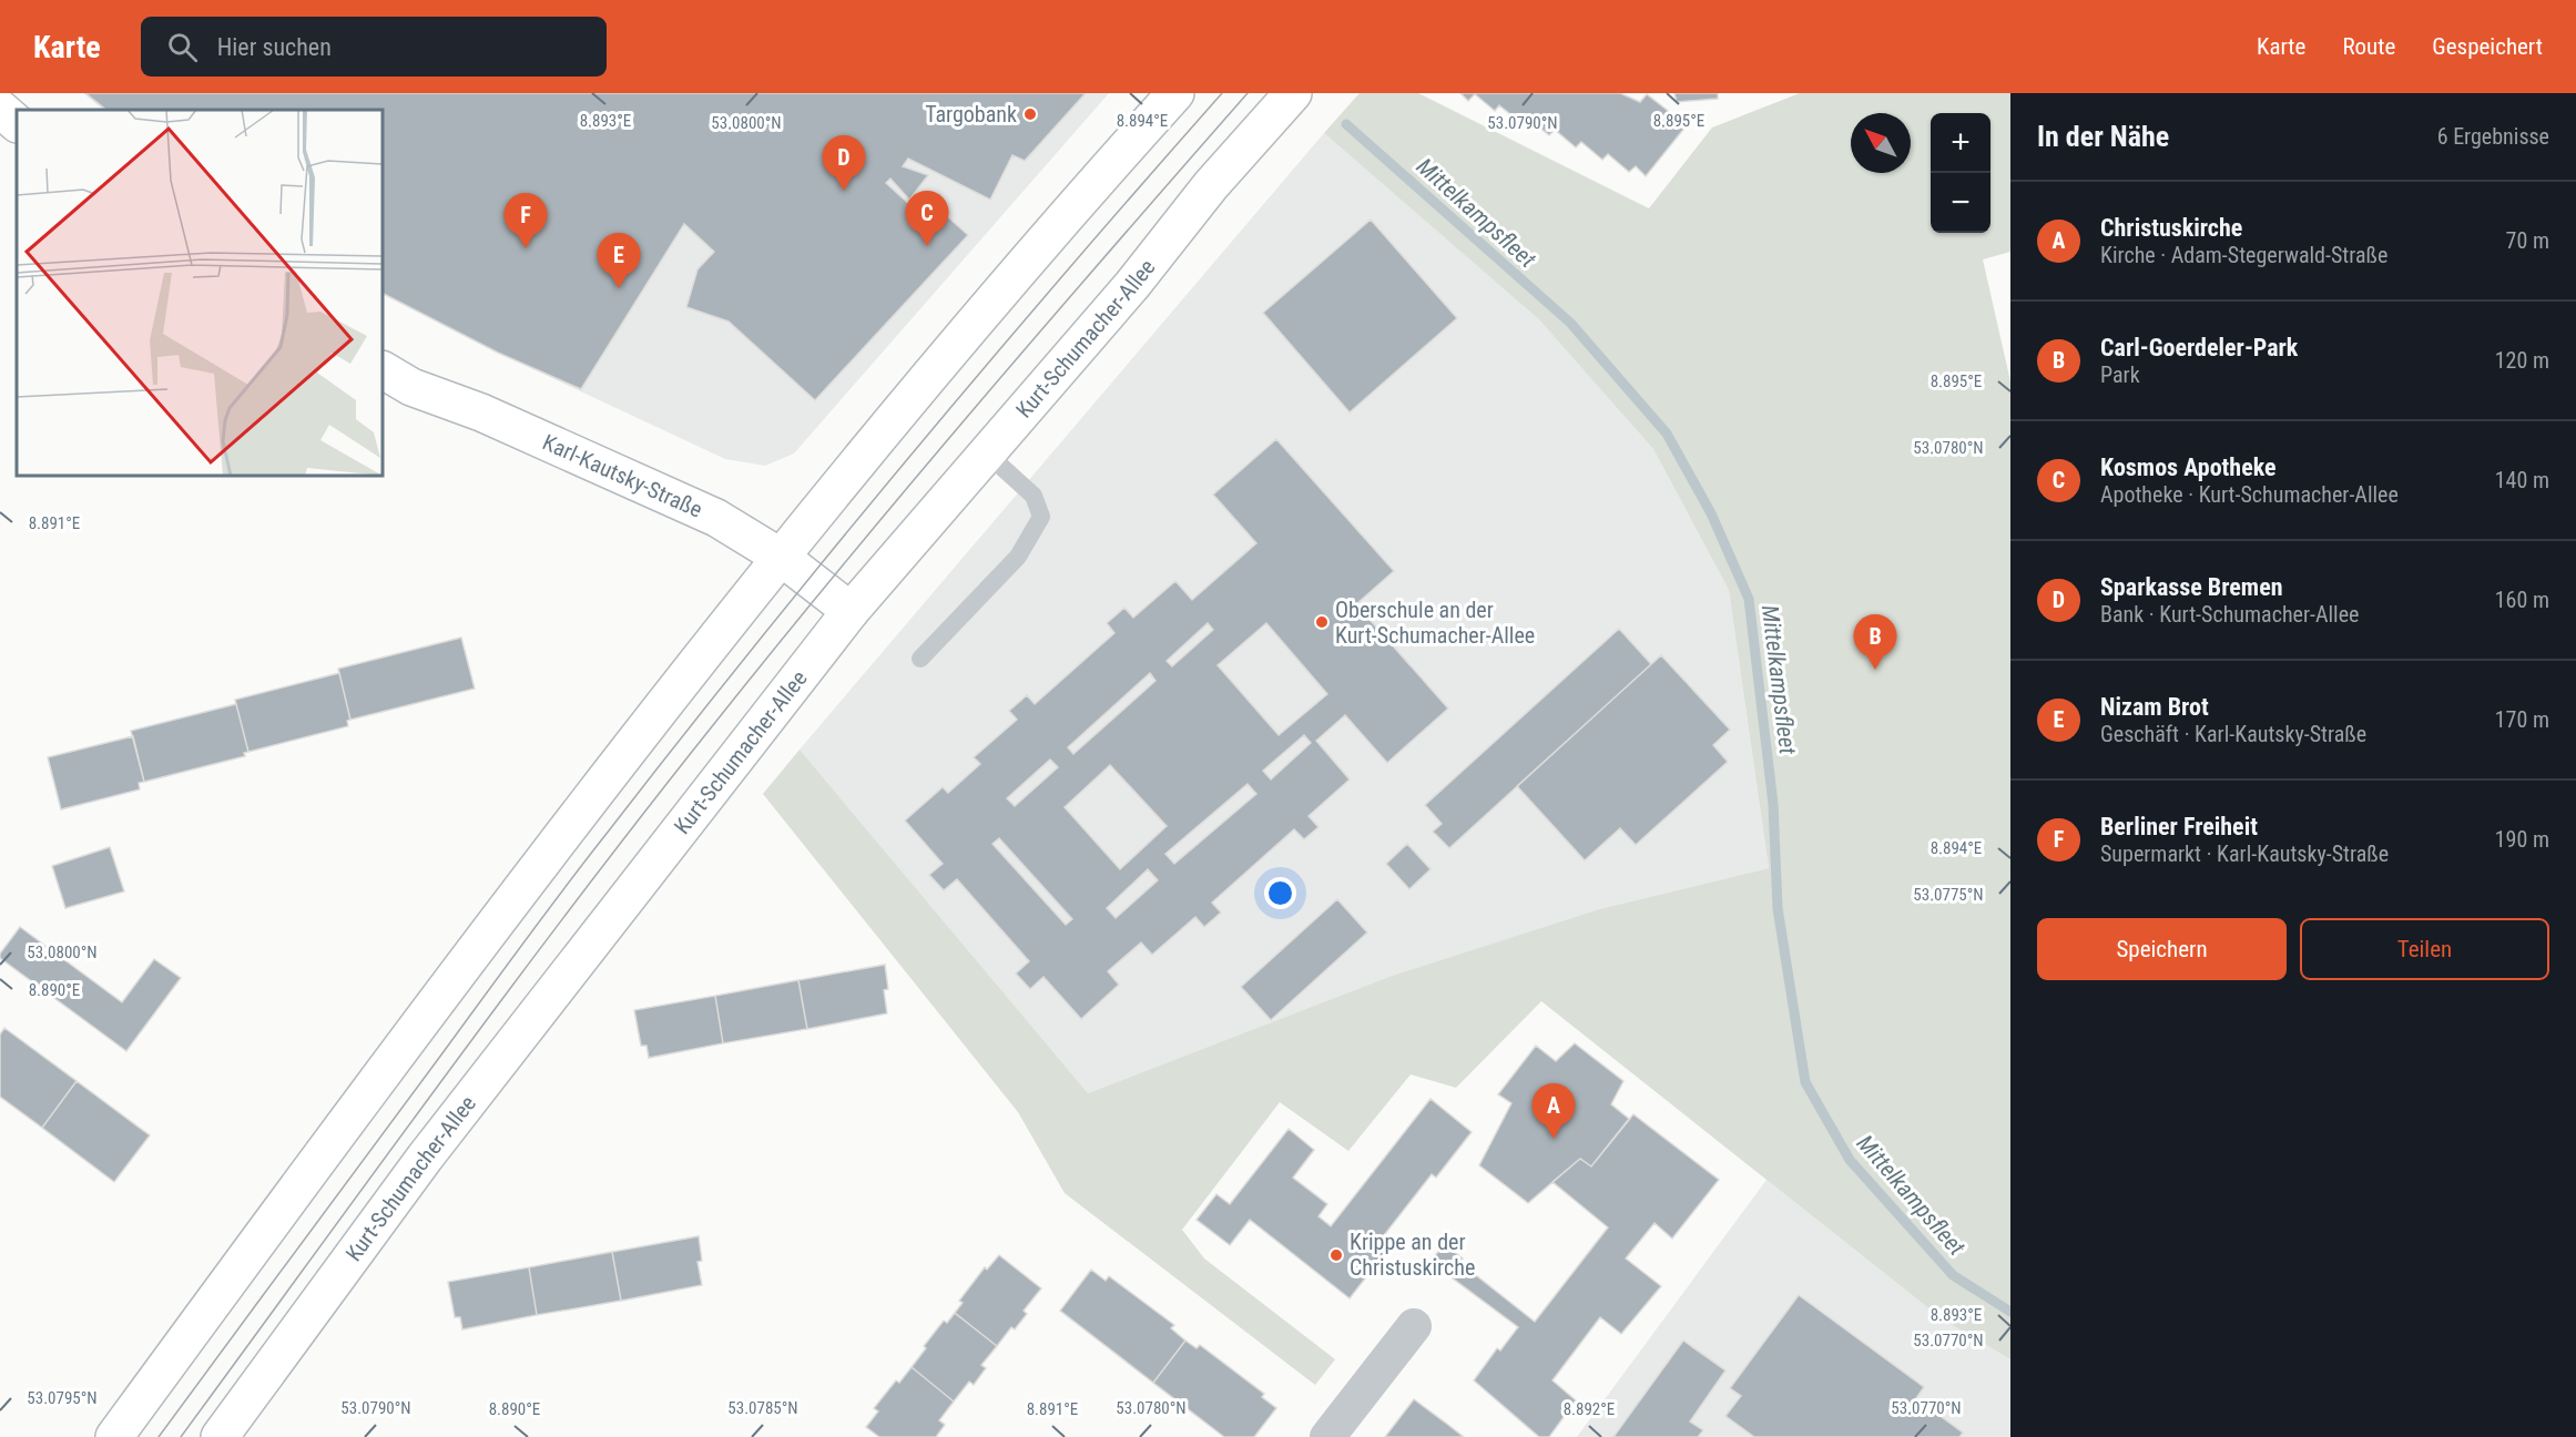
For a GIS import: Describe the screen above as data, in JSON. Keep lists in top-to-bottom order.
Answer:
{
  "streets": {
    "street": ["Kurt-Schumacher-Allee", "Karl-Kautsky-Straße"]
  },
  "crossings": [
    ["Kurt-Schumacher-Allee", "Karl-Kautsky-Straße"]
  ],
  "water": ["Mittelkampsfleet"],
  "places": ["Targobank", "Oberschule an der Kurt-Schumacher-Allee", "Krippe an der Christuskirche"],
  "north": "top left",
  "page": {
    "header": "Karte",
    "search": "Hier suchen",
    "nav": ["Karte", "Route", "Gespeichert"],
    "heading": ["In der Nähe", "6 Ergebnisse"],
    "map_buttons": ["+", "−"],
    "pins": [
      "D",
      "C",
      "F",
      "E",
      "B",
      "A"
    ],
    "list": [
      {
        "mark": "A",
        "name": "Christuskirche",
        "note": "Kirche · Adam-Stegerwald-Straße",
        "value": "70 m"
      },
      {
        "mark": "B",
        "name": "Carl-Goerdeler-Park",
        "note": "Park",
        "value": "120 m"
      },
      {
        "mark": "C",
        "name": "Kosmos Apotheke",
        "note": "Apotheke · Kurt-Schumacher-Allee",
        "value": "140 m"
      },
      {
        "mark": "D",
        "name": "Sparkasse Bremen",
        "note": "Bank · Kurt-Schumacher-Allee",
        "value": "160 m"
      },
      {
        "mark": "E",
        "name": "Nizam Brot",
        "note": "Geschäft · Karl-Kautsky-Straße",
        "value": "170 m"
      },
      {
        "mark": "F",
        "name": "Berliner Freiheit",
        "note": "Supermarkt · Karl-Kautsky-Straße",
        "value": "190 m"
      }
    ],
    "buttons": ["Speichern", "Teilen"]
  },
  "coordinates": [
    "8.894°E",
    "8.893°E",
    "8.895°E",
    "53.0800°N",
    "53.0790°N",
    "53.0780°N",
    "8.891°E",
    "53.0775°N",
    "8.890°E",
    "53.0770°N",
    "53.0795°N",
    "53.0785°N",
    "8.892°E"
  ]
}
